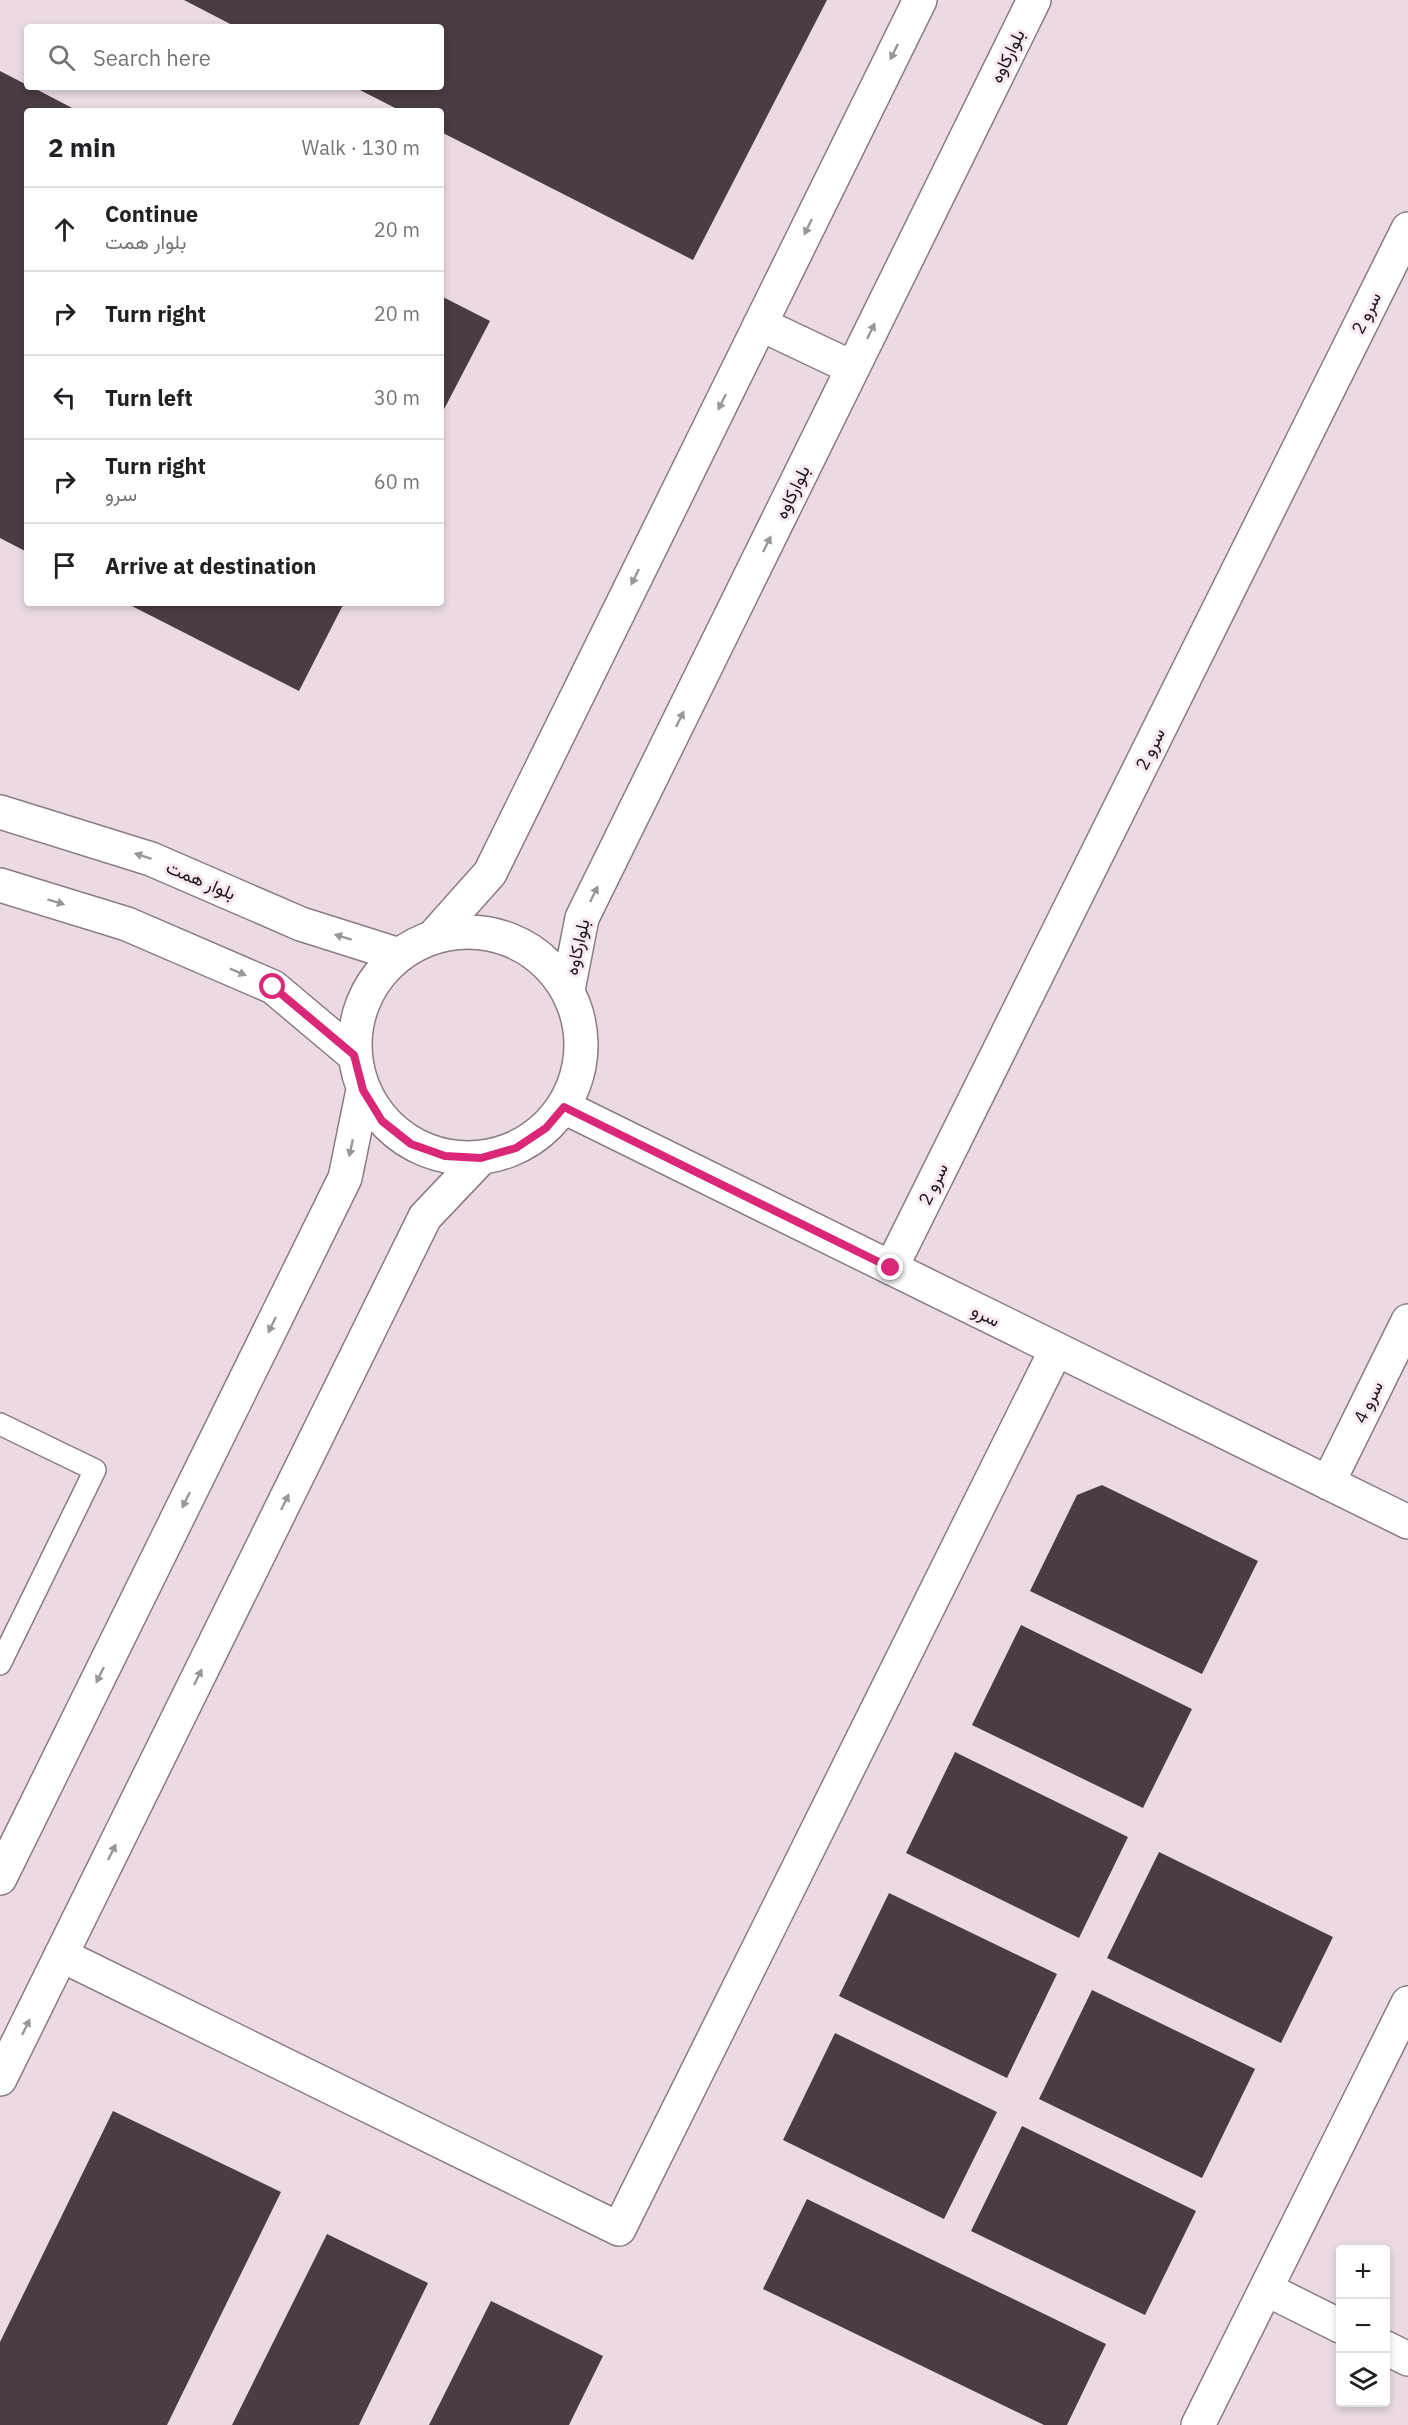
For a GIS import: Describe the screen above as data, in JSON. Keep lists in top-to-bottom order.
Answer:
{
  "streets": {
    "street": [
      "بلوارکاوه",
      "سرو 2",
      "بلوار همت",
      "سرو",
      "سرو 4"
    ]
  },
  "crossings": [
    ["سرو 2", "سرو"],
    ["سرو", "سرو 4"]
  ],
  "page": {
    "search": "Search here",
    "heading": ["2 min", "Walk · 130 m"],
    "list": [
      ["Continue", "بلوار همت", "20 m"],
      ["Turn right", "20 m"],
      ["Turn left", "30 m"],
      ["Turn right", "سرو", "60 m"],
      "Arrive at destination"
    ],
    "map_buttons": ["+", "−"]
  }
}
